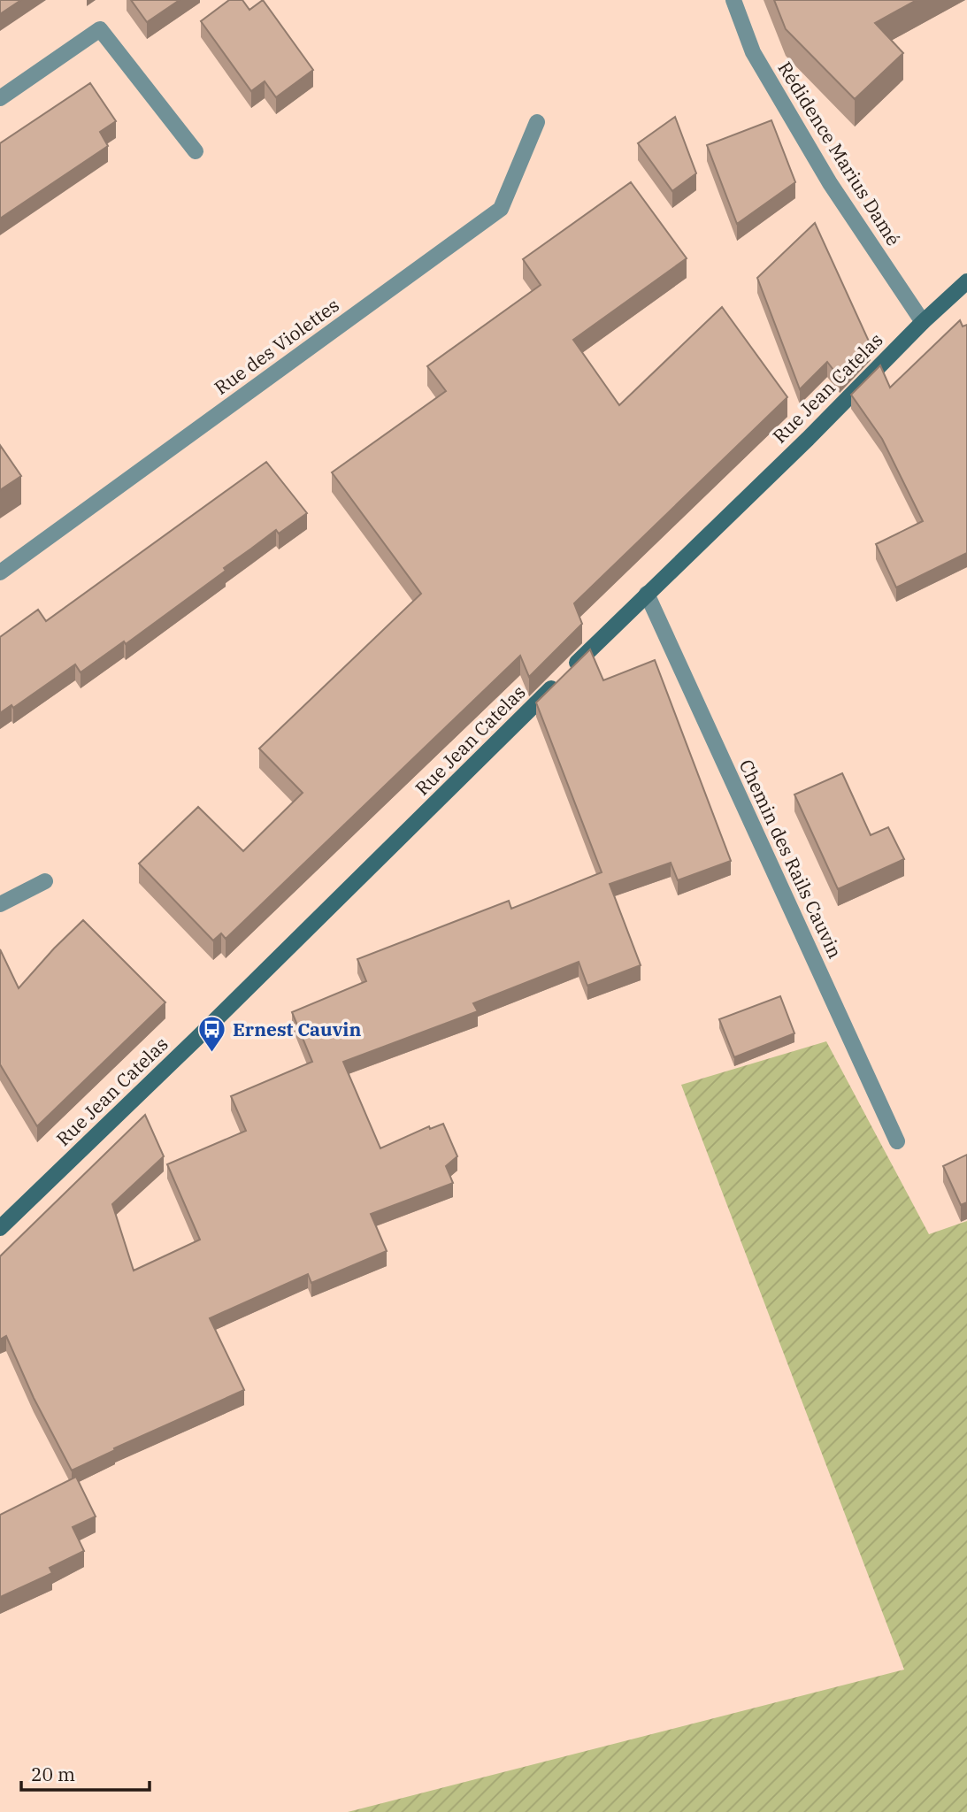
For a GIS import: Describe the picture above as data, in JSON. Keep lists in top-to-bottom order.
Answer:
{
  "streets": {
    "street": [
      "Rédidence Marius Damé",
      "Rue des Violettes",
      "Rue Jean Catelas",
      "Chemin des Rails Cauvin"
    ]
  },
  "crossings": [
    ["Rédidence Marius Damé", "Rue Jean Catelas"],
    ["Rue Jean Catelas", "Chemin des Rails Cauvin"]
  ],
  "places": {
    "bus stop": ["Ernest Cauvin"]
  },
  "scale_bar": "20 m"
}
